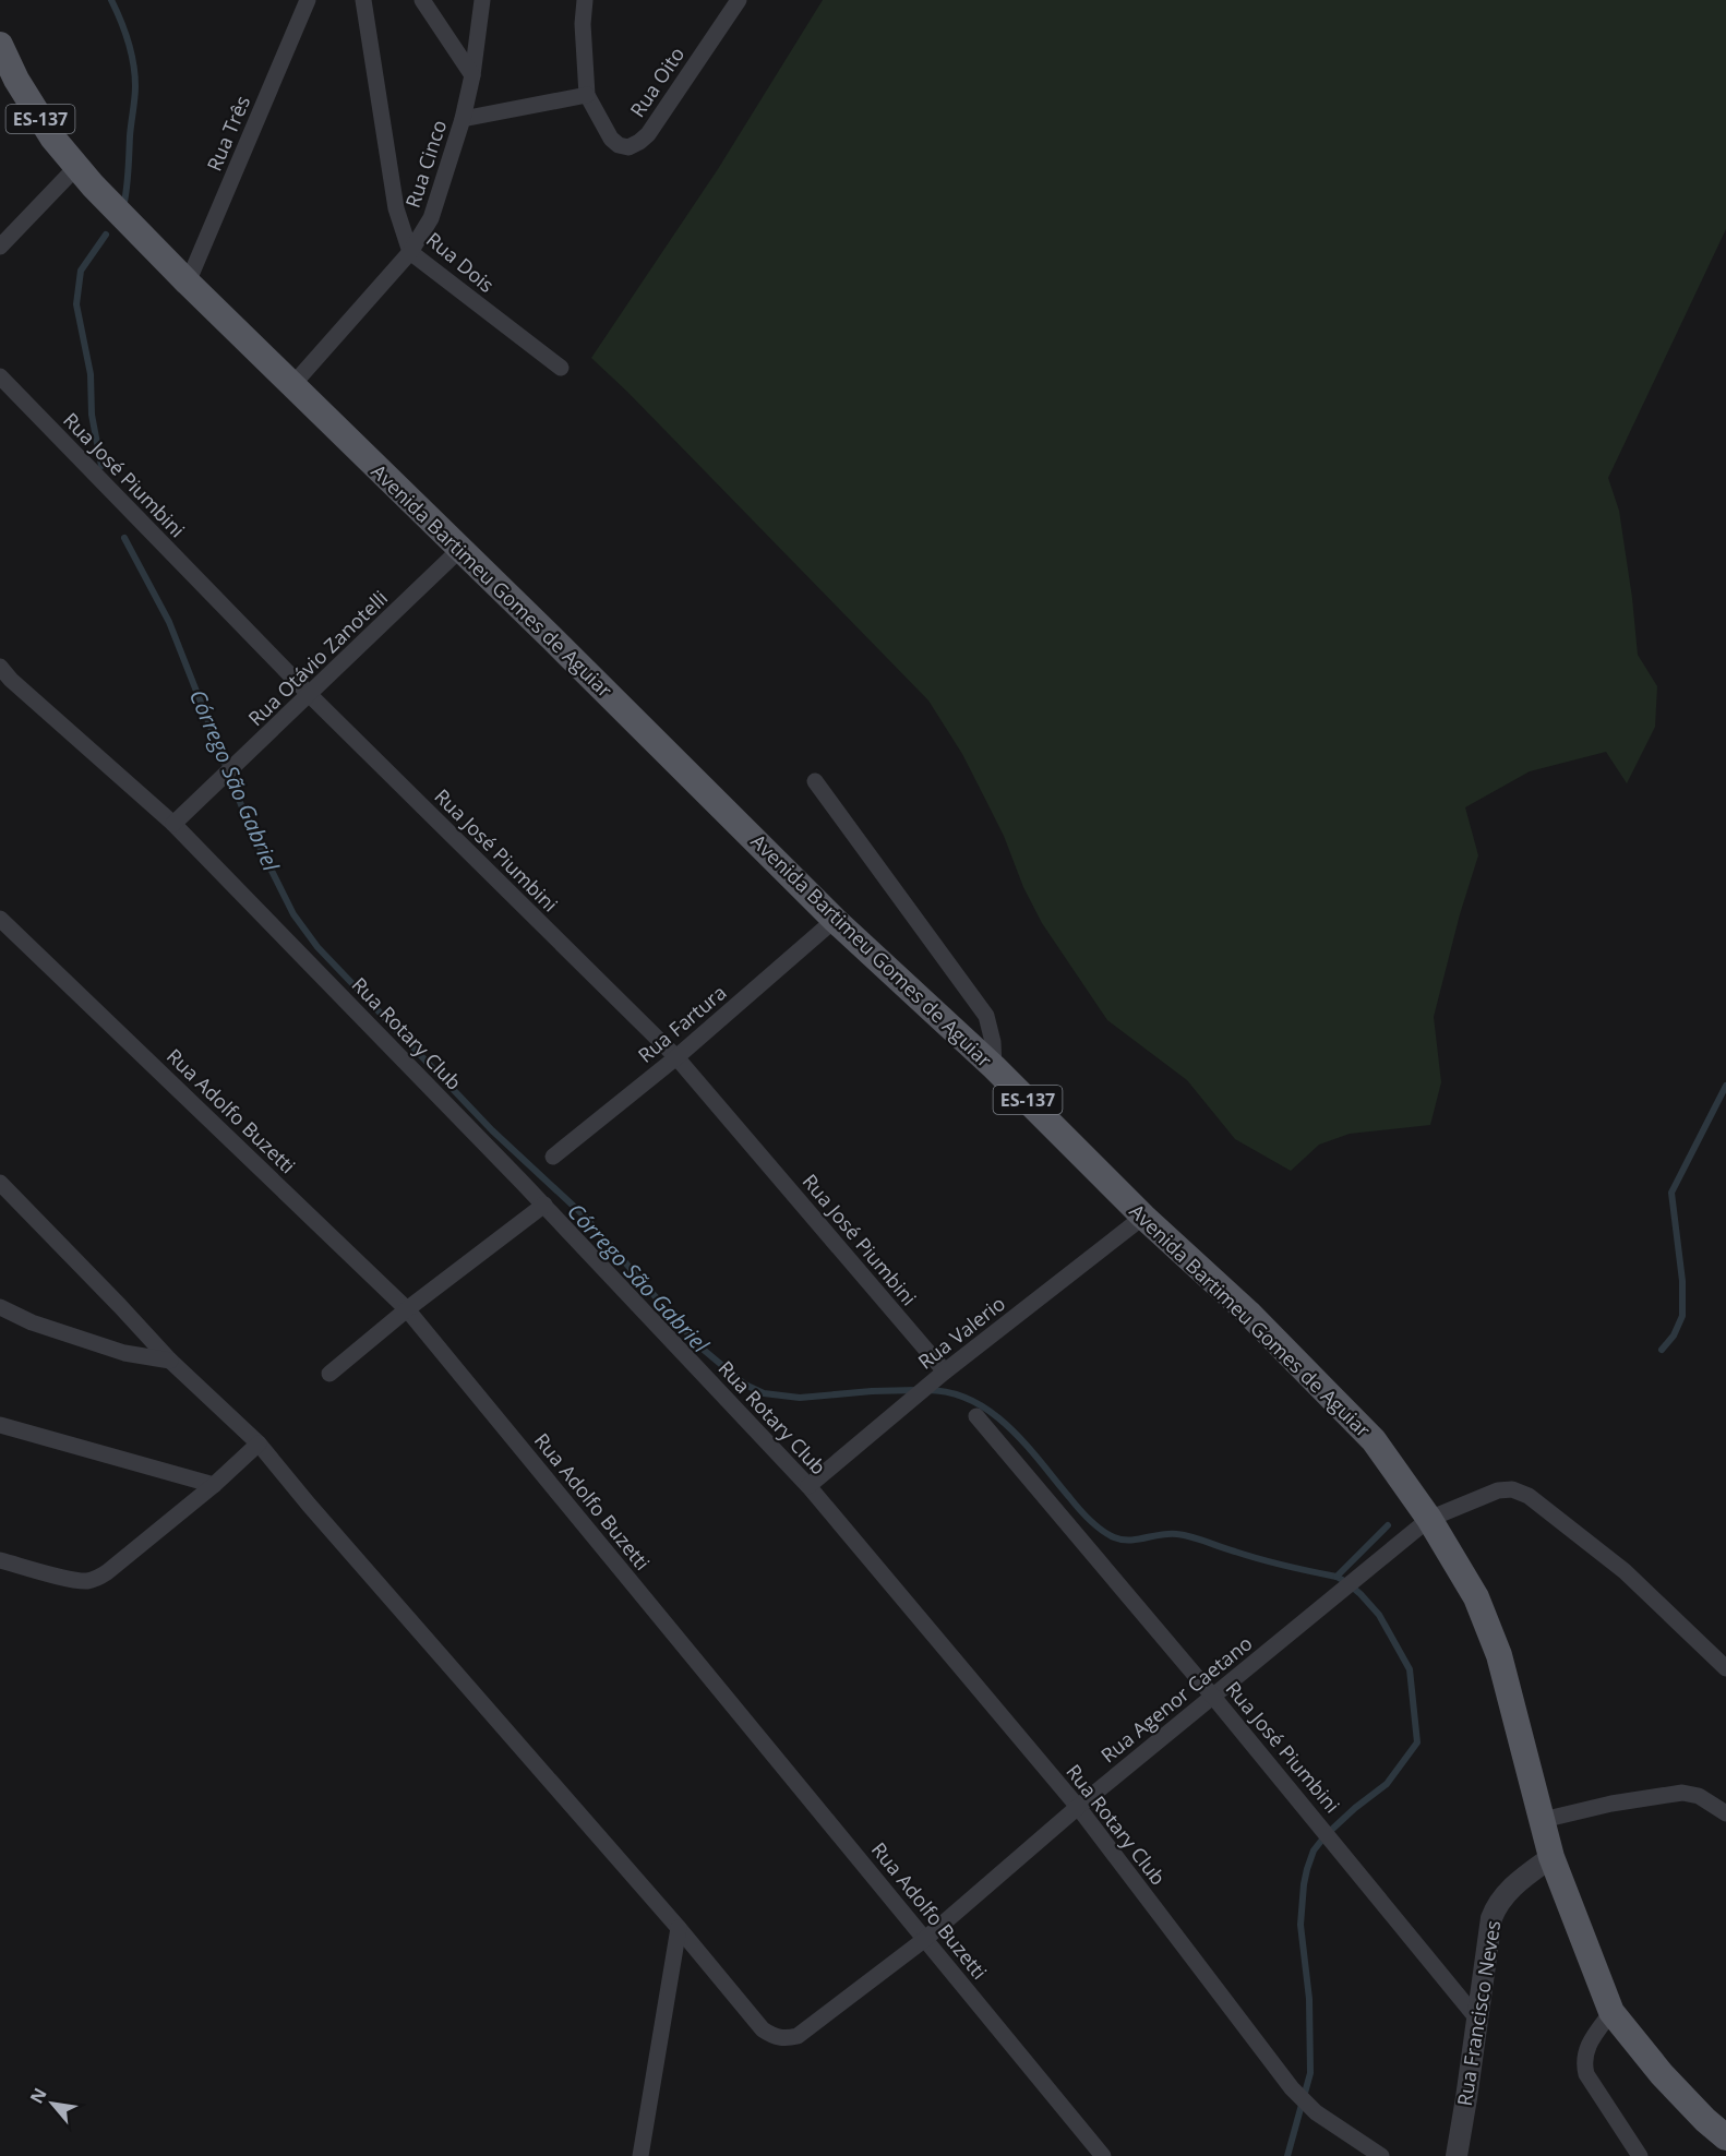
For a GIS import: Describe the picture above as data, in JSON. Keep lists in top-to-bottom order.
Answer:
{
  "streets": {
    "main road": ["ES-137", "Avenida Bartimeu Gomes de Aguiar"],
    "street": [
      "Rua Oito",
      "Rua Três",
      "Rua Cinco",
      "Rua Dois",
      "Rua José Piumbini",
      "Rua Otávio Zanotelli",
      "Rua Fartura",
      "Rua Rotary Club",
      "Rua Adolfo Buzetti",
      "Rua Valerio",
      "Rua Agenor Caetano",
      "Rua Francisco Neves"
    ]
  },
  "crossings": [
    ["Rua Três", "Avenida Bartimeu Gomes de Aguiar"],
    ["Rua Cinco", "Rua Dois"],
    ["Rua Cinco", "Avenida Bartimeu Gomes de Aguiar"],
    ["Rua José Piumbini", "Rua Otávio Zanotelli"],
    ["Rua José Piumbini", "Rua Fartura"],
    ["Rua José Piumbini", "Rua Valerio"],
    ["Rua José Piumbini", "Rua Agenor Caetano"],
    ["Rua José Piumbini", "Rua Francisco Neves"],
    ["Avenida Bartimeu Gomes de Aguiar", "Rua Otávio Zanotelli"],
    ["Avenida Bartimeu Gomes de Aguiar", "Rua Fartura"],
    ["Avenida Bartimeu Gomes de Aguiar", "Rua Valerio"],
    ["Avenida Bartimeu Gomes de Aguiar", "Rua Agenor Caetano"],
    ["Avenida Bartimeu Gomes de Aguiar", "Rua Francisco Neves"],
    ["Rua Otávio Zanotelli", "Rua Rotary Club"],
    ["Rua Rotary Club", "Rua Valerio"],
    ["Rua Rotary Club", "Rua Agenor Caetano"],
    ["Rua Adolfo Buzetti", "Rua Agenor Caetano"]
  ],
  "water": ["Córrego São Gabriel"],
  "north": "top left"
}
